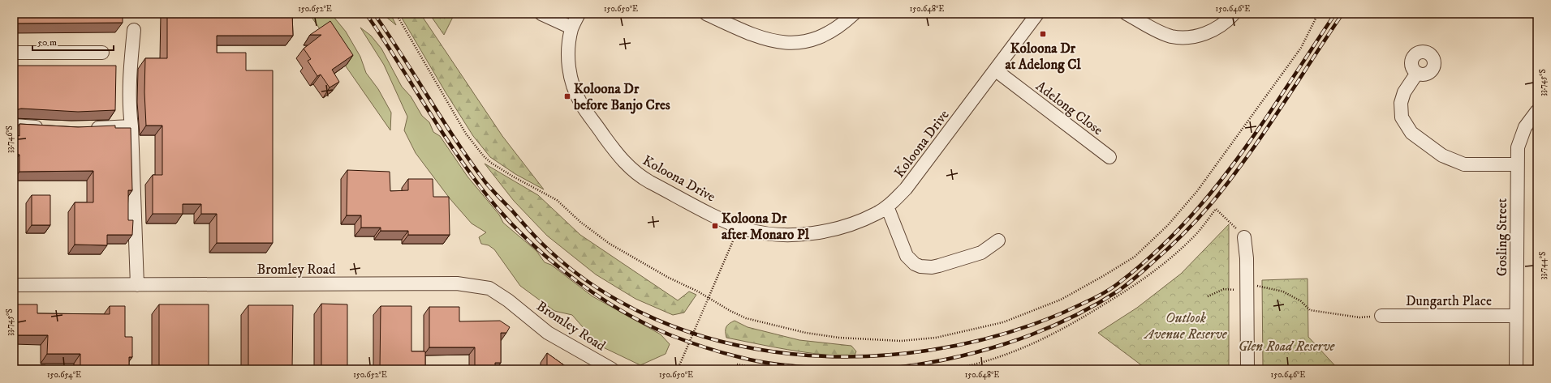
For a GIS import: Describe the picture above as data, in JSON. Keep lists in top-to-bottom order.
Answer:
{
  "streets": {
    "street": [
      "Adelong Close",
      "Koloona Drive",
      "Gosling Street",
      "Bromley Road",
      "Dungarth Place"
    ]
  },
  "crossings": [
    ["Adelong Close", "Koloona Drive"],
    ["Gosling Street", "Dungarth Place"]
  ],
  "parks": ["Outlook Avenue Reserve", "Glen Road Reserve"],
  "places": {
    "transit": ["Koloona Dr at Adelong Cl", "Koloona Dr before Banjo Cres", "Koloona Dr after Monaro Pl"]
  },
  "scale_bar": "50 m",
  "coordinates": [
    "150.652°E",
    "150.650°E",
    "150.648°E",
    "150.646°E",
    "33.745°S",
    "33.746°S",
    "33.744°S",
    "150.654°E"
  ]
}
